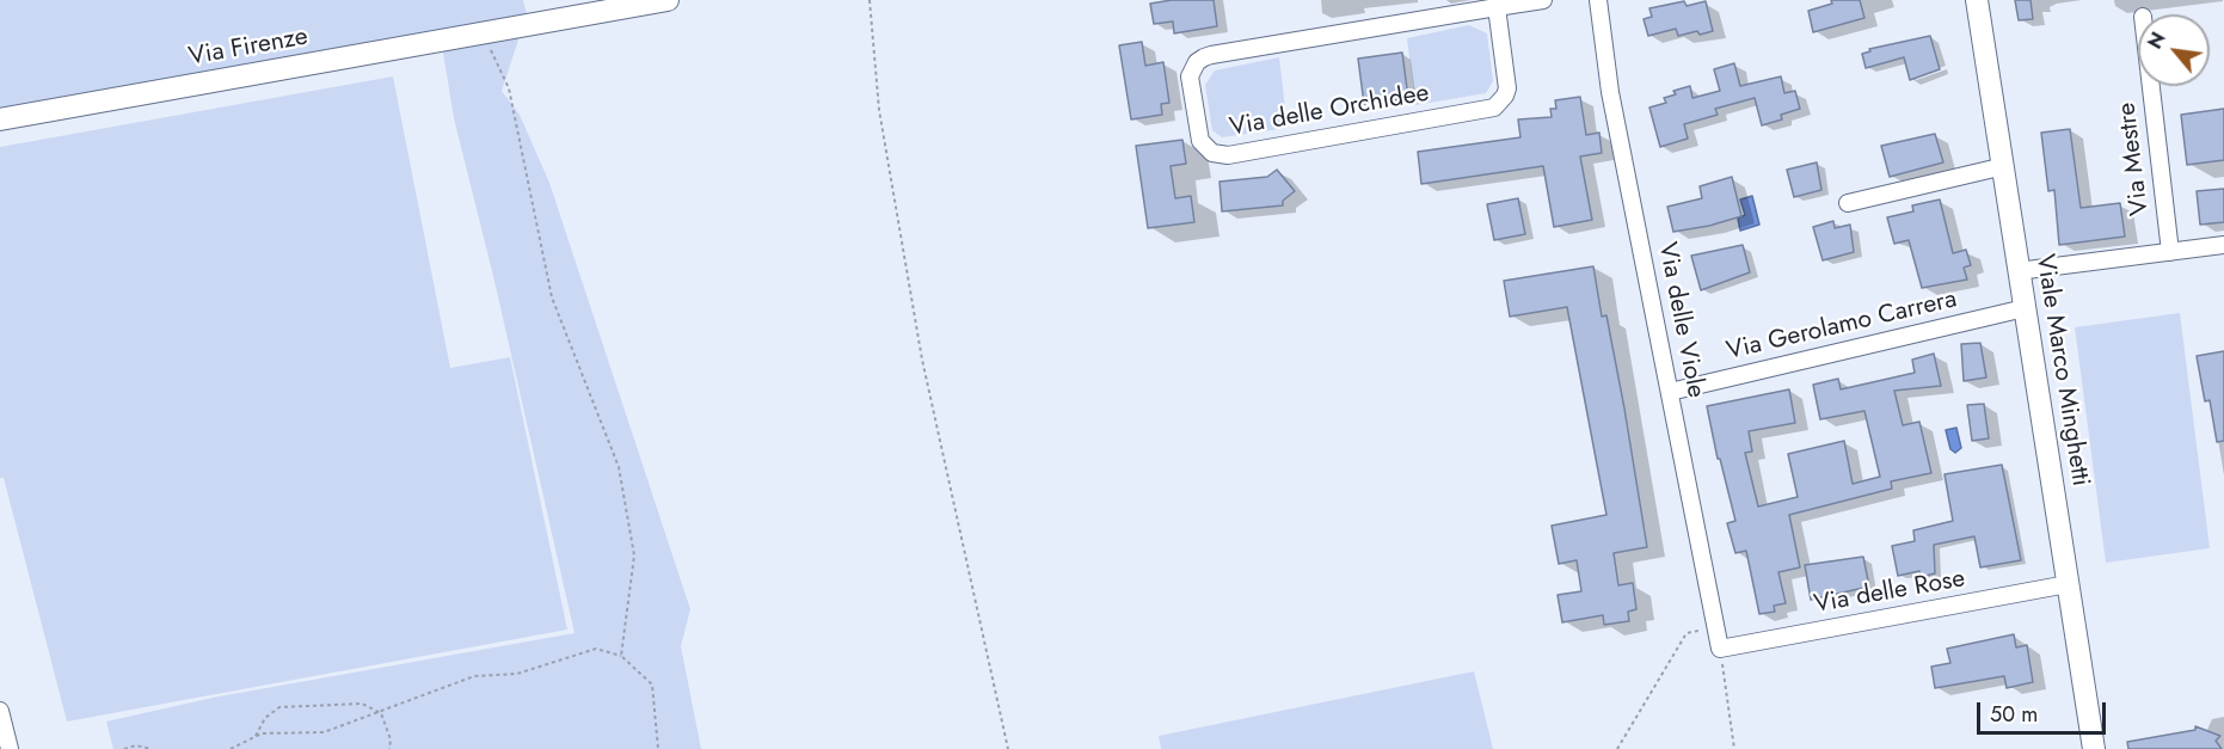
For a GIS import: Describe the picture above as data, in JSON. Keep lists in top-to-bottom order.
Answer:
{
  "streets": {
    "street": [
      "Via Firenze",
      "Via delle Orchidee",
      "Via Mestre",
      "Via delle Viole",
      "Via Gerolamo Carrera",
      "Viale Marco Minghetti",
      "Via delle Rose"
    ]
  },
  "crossings": [
    ["Via delle Viole", "Via Gerolamo Carrera"],
    ["Via delle Viole", "Via delle Rose"],
    ["Via Gerolamo Carrera", "Viale Marco Minghetti"],
    ["Viale Marco Minghetti", "Via delle Rose"]
  ],
  "scale_bar": "50 m",
  "north": "top left"
}
